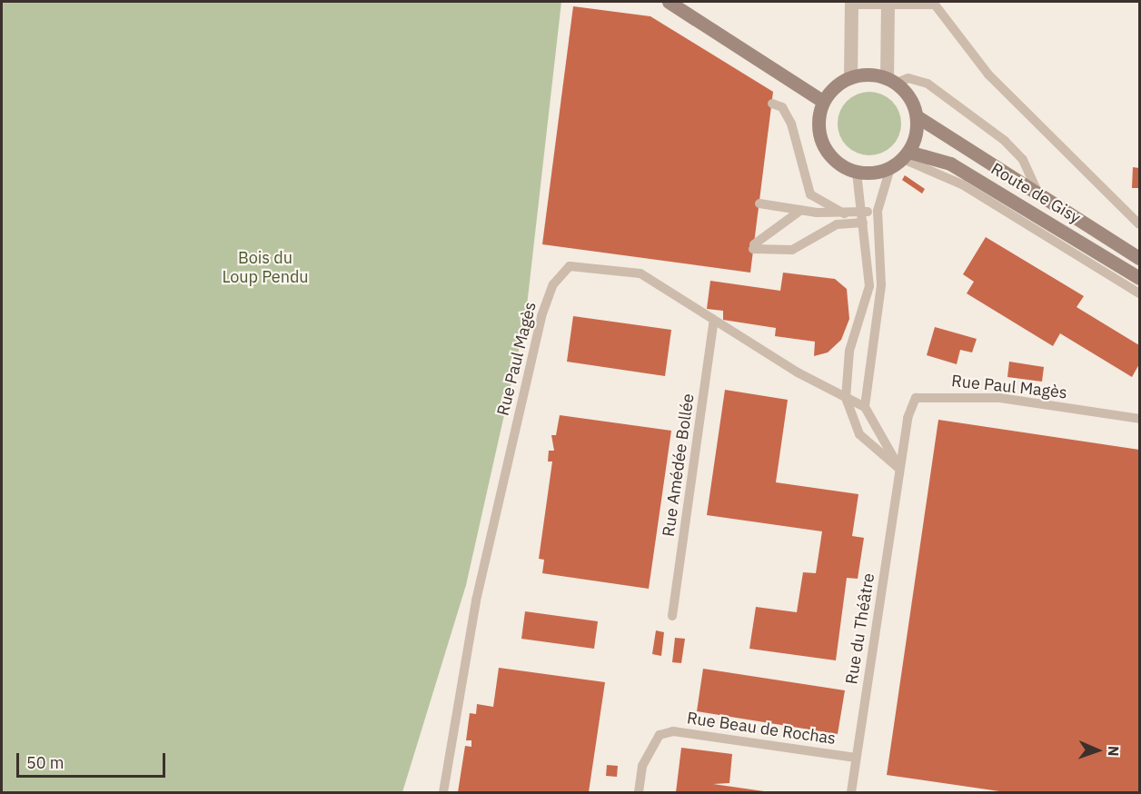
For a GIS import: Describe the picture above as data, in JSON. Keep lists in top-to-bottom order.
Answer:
{
  "streets": {
    "street": ["Route de Gisy"],
    "lane": [
      "Rue Paul Magès",
      "Rue Amédée Bollée",
      "Rue du Théâtre",
      "Rue Beau de Rochas"
    ]
  },
  "crossings": [
    ["Rue Paul Magès", "Rue Amédée Bollée"],
    ["Rue Paul Magès", "Rue du Théâtre"],
    ["Rue du Théâtre", "Rue Beau de Rochas"]
  ],
  "parks": ["Bois du Loup Pendu"],
  "scale_bar": "50 m",
  "north": "right"
}
